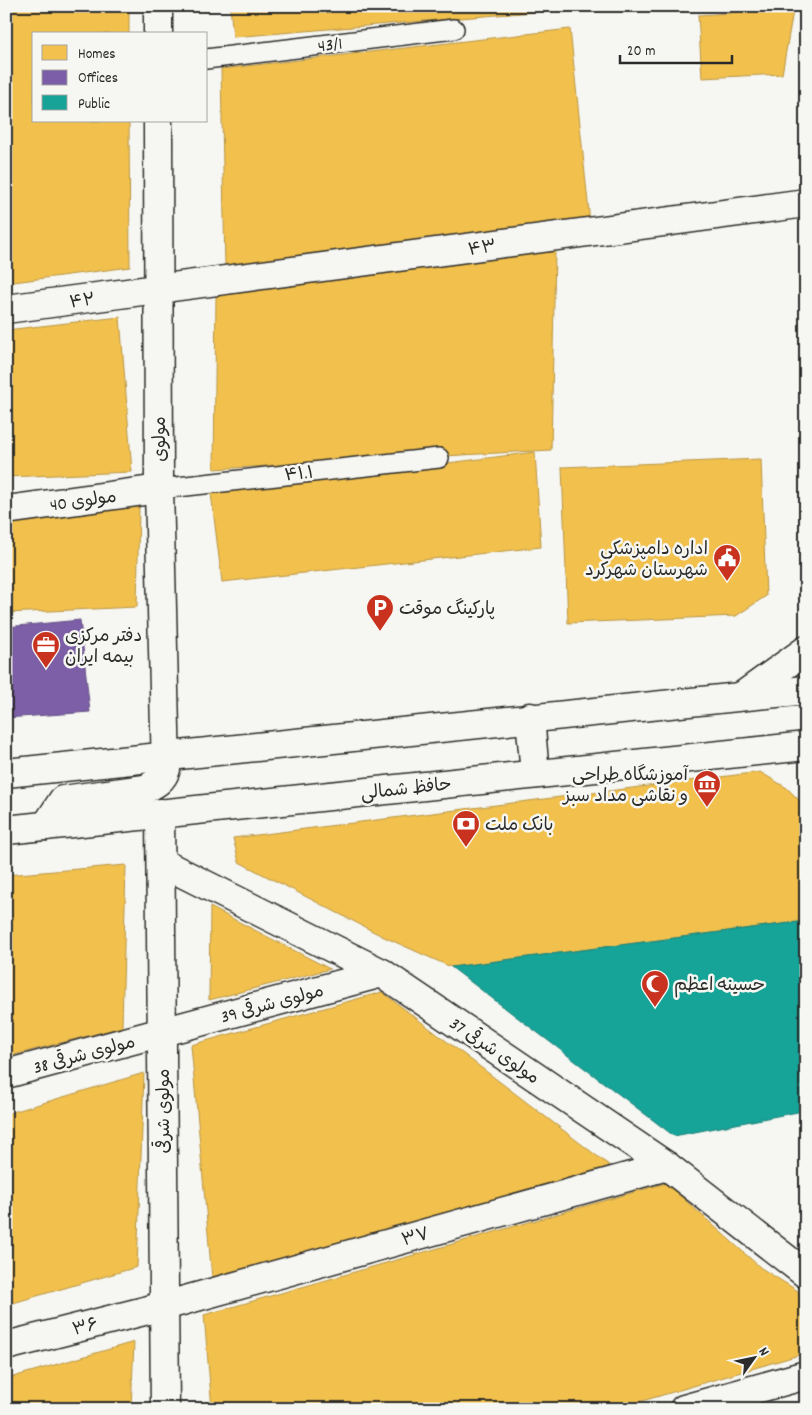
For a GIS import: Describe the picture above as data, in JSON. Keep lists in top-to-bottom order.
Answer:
{
  "streets": {
    "main road": [
      "۴۳",
      "۴۲",
      "مولوی",
      "مولوی 40",
      "حافظ شمالی",
      "مولوی شرقی 39",
      "مولوی شرقی 37",
      "مولوی شرقی 38",
      "مولوی شرقی",
      "۳۷",
      "۳۶"
    ],
    "lane": ["43/1", "۴۱.۱"]
  },
  "crossings": [
    ["۴۳", "۴۲"],
    ["۴۳", "مولوی"],
    ["۴۲", "مولوی"],
    ["مولوی", "۴۱.۱"],
    ["مولوی", "مولوی 40"],
    ["مولوی", "حافظ شمالی"],
    ["۴۱.۱", "مولوی 40"],
    ["حافظ شمالی", "مولوی شرقی"],
    ["مولوی شرقی 39", "مولوی شرقی 37"],
    ["مولوی شرقی 39", "مولوی شرقی 38"],
    ["مولوی شرقی 39", "مولوی شرقی"],
    ["مولوی شرقی 37", "مولوی شرقی"],
    ["مولوی شرقی 37", "۳۷"],
    ["مولوی شرقی 38", "مولوی شرقی"],
    ["مولوی شرقی", "۳۷"],
    ["مولوی شرقی", "۳۶"],
    ["۳۷", "۳۶"]
  ],
  "places": {
    "public building": ["اداره دامپزشکی شهرستان شهرکرد"],
    "parking": ["پارکینگ موقت"],
    "office": ["دفتر مرکزی بیمه ایران"],
    "museum": ["آموزشگاه طراحی و نقاشی مداد سبز"],
    "bank": ["بانک ملت"],
    "mosque": ["حسینه اعظم"]
  },
  "legend": ["Homes", "Offices", "Public"],
  "scale_bar": "20 m",
  "north": "top right"
}
